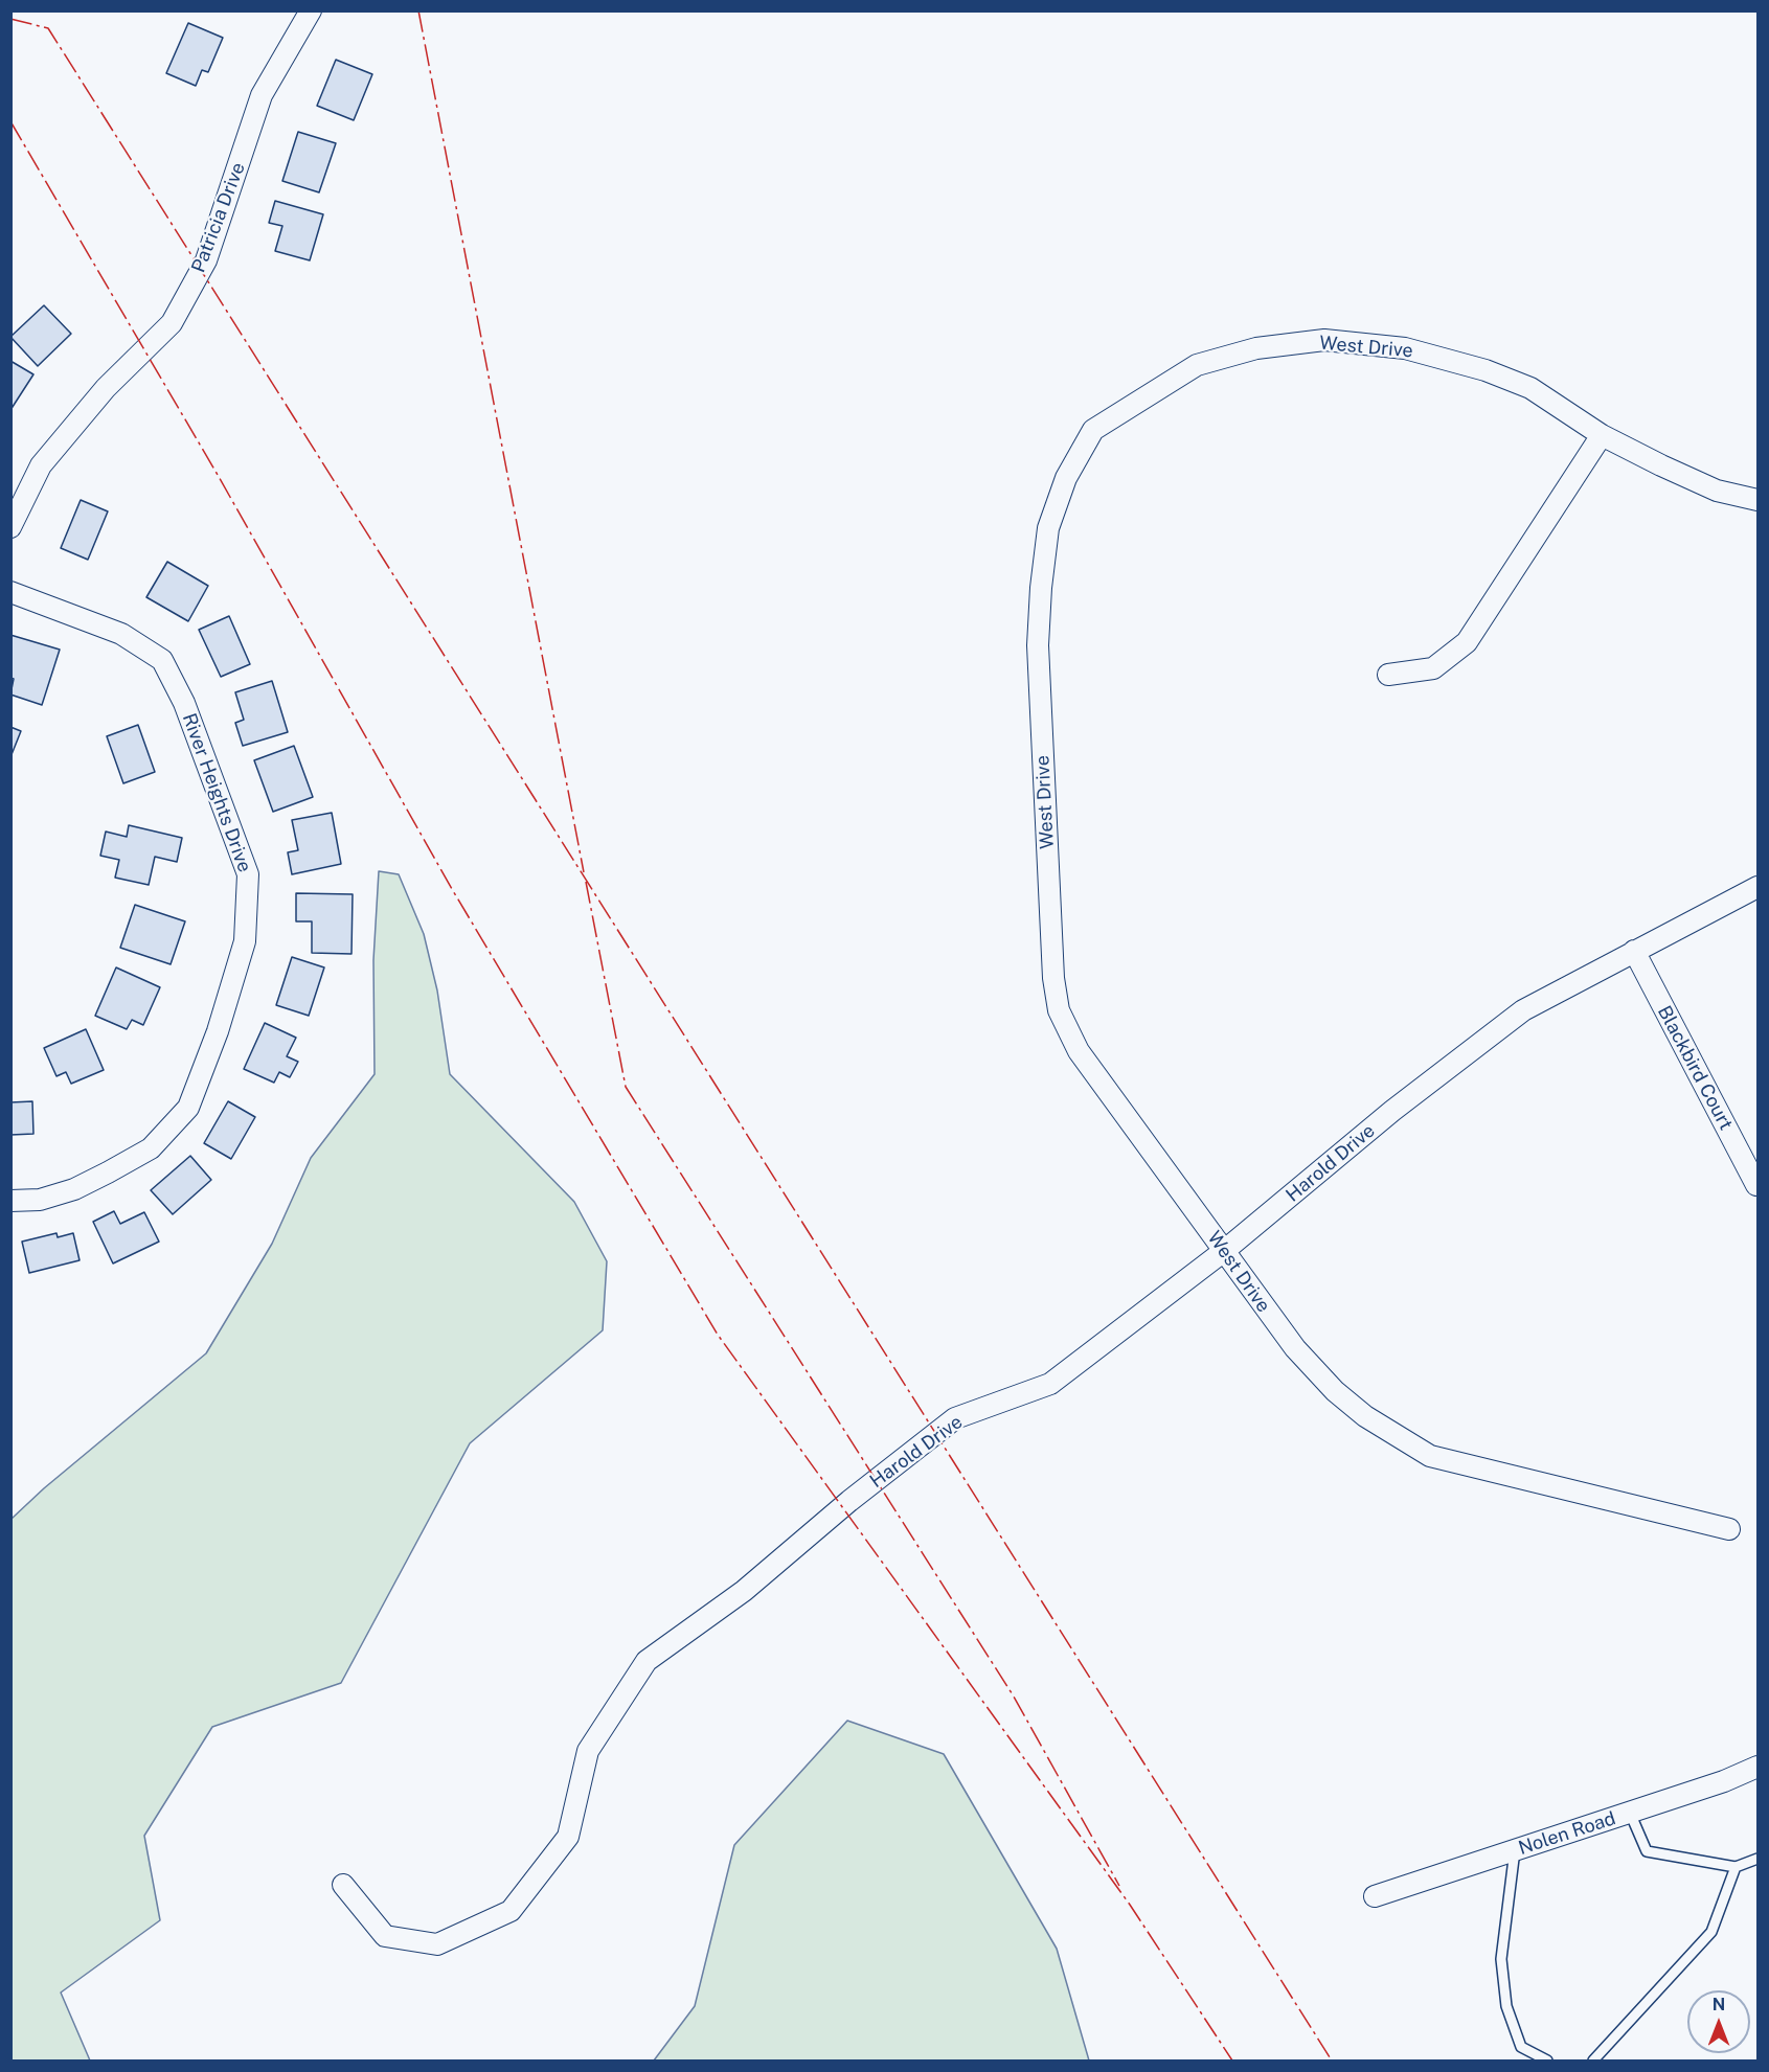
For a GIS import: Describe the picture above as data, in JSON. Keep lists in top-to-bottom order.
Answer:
{
  "streets": {
    "street": [
      "Patricia Drive",
      "West Drive",
      "River Heights Drive",
      "Blackbird Court",
      "Harold Drive",
      "Nolen Road"
    ]
  },
  "crossings": [
    ["West Drive", "Harold Drive"],
    ["Blackbird Court", "Harold Drive"]
  ],
  "north": "top"
}
